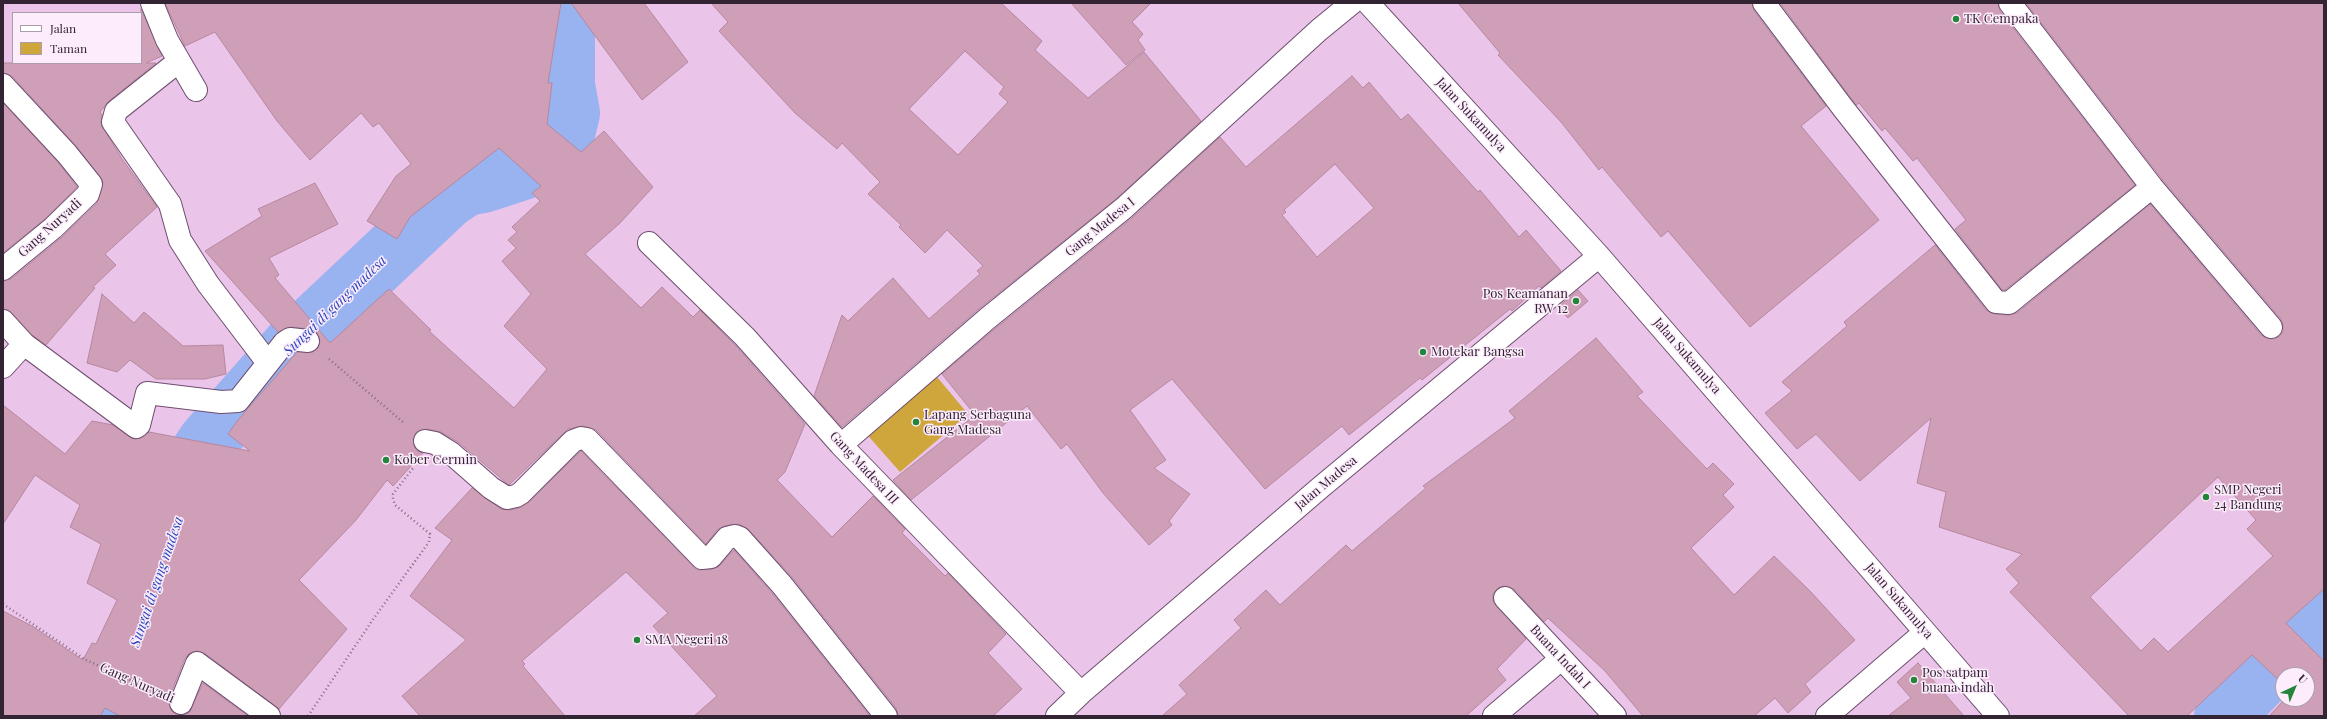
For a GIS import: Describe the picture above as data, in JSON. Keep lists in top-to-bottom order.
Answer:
{
  "streets": {
    "street": [
      "Jalan Sukamulya",
      "Gang Madesa I",
      "Gang Nuryadi",
      "Gang Madesa III",
      "Jalan Madesa",
      "Buana Indah I"
    ]
  },
  "crossings": [
    ["Jalan Sukamulya", "Jalan Madesa"],
    ["Gang Madesa I", "Gang Madesa III"],
    ["Gang Madesa III", "Jalan Madesa"]
  ],
  "water": ["Sungai di gang madesa"],
  "places": [
    "TK Cempaka",
    "Pos Keamanan RW 12",
    "Motekar Bangsa",
    "Lapang Serbaguna Gang Madesa",
    "Kober Cermin",
    "SMP Negeri 24 Bandung",
    "SMA Negeri 18",
    "Pos satpam buana indah"
  ],
  "legend": ["Jalan", "Taman"],
  "north": "top right"
}
